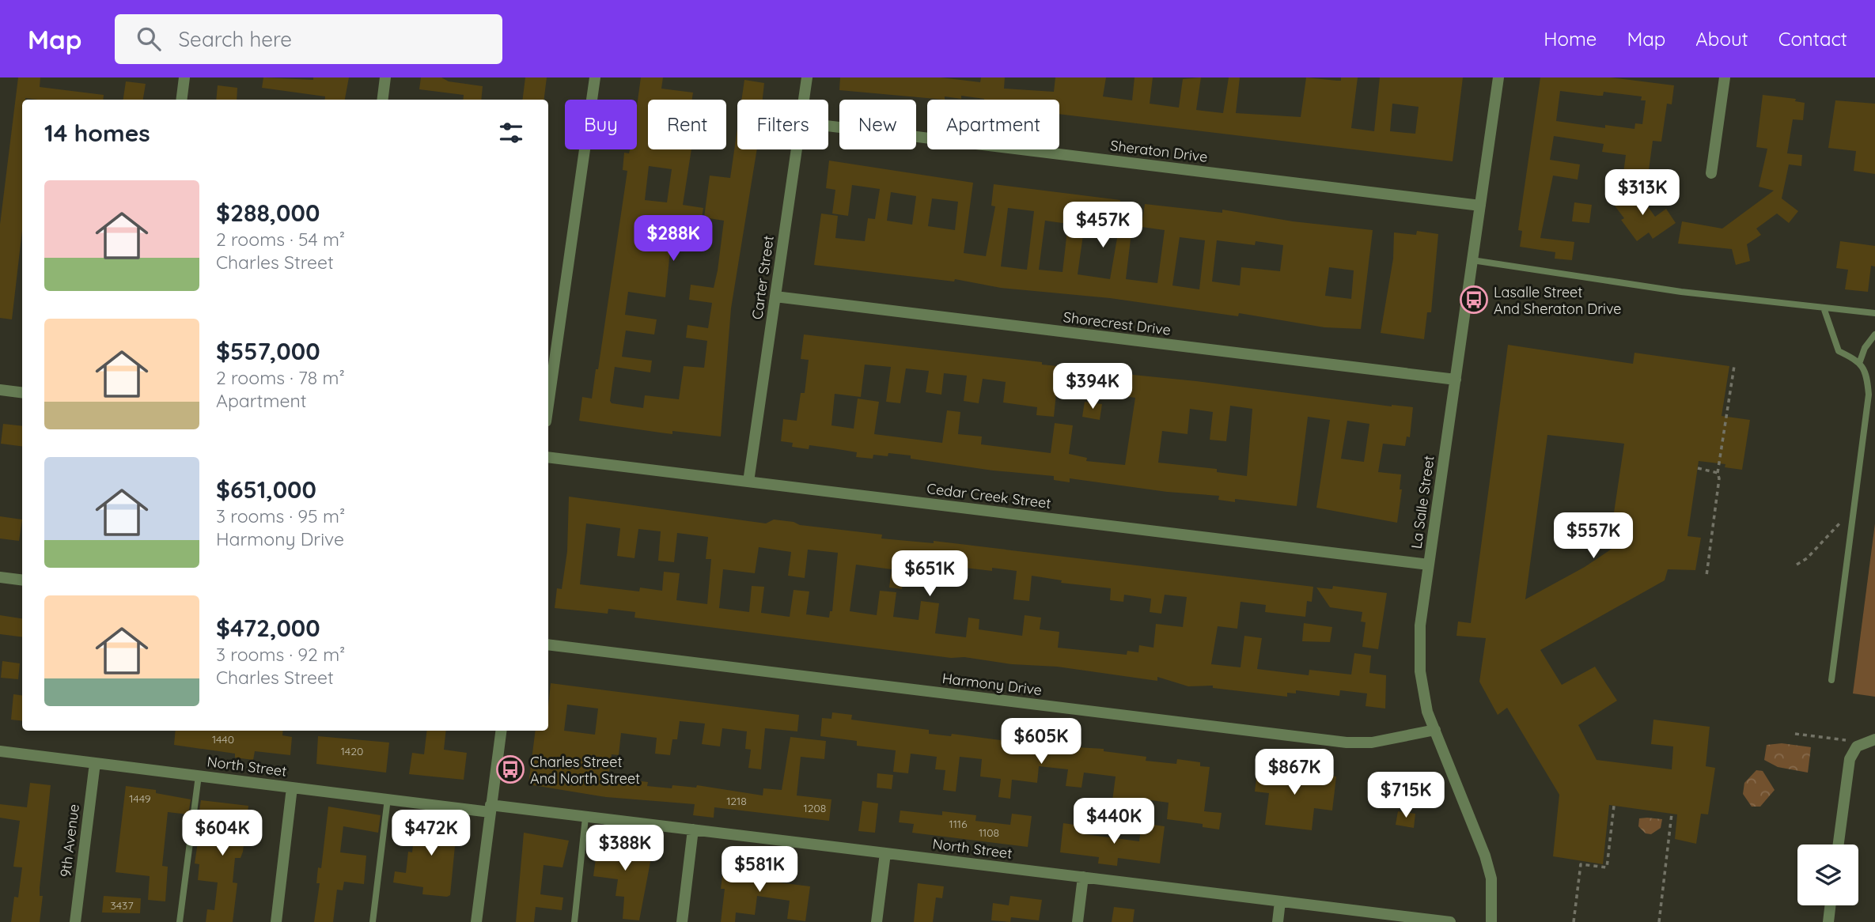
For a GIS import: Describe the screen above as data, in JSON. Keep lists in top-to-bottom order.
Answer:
{
  "streets": {
    "street": [
      "Sheraton Drive",
      "Carter Street",
      "Shorecrest Drive",
      "Cedar Creek Street",
      "La Salle Street",
      "Harmony Drive",
      "North Street",
      "9th Avenue"
    ]
  },
  "crossings": [
    ["Sheraton Drive", "La Salle Street"],
    ["Carter Street", "Shorecrest Drive"],
    ["Carter Street", "Cedar Creek Street"],
    ["Shorecrest Drive", "La Salle Street"],
    ["Cedar Creek Street", "La Salle Street"],
    ["La Salle Street", "Harmony Drive"],
    ["North Street", "9th Avenue"]
  ],
  "places": {
    "bus stop": ["Lasalle Street And Sheraton Drive", "Charles Street And North Street"]
  },
  "house_numbers": [
    "1440",
    "1420",
    "1449",
    "1218",
    "1208",
    "1116",
    "1108",
    "3437"
  ],
  "page": {
    "header": "Map",
    "search": "Search here",
    "nav": [
      "Home",
      "Map",
      "About",
      "Contact"
    ],
    "chip": [
      "Buy",
      "Rent",
      "Filters",
      "New",
      "Apartment"
    ],
    "heading": "14 homes",
    "list": [
      {
        "name": "$288,000",
        "note": "2 rooms · 54 m² · Charles Street"
      },
      {
        "name": "$557,000",
        "note": "2 rooms · 78 m² · Apartment"
      },
      {
        "name": "$651,000",
        "note": "3 rooms · 95 m² · Harmony Drive"
      },
      {
        "name": "$472,000",
        "note": "3 rooms · 92 m² · Charles Street"
      }
    ],
    "price": [
      "$313K",
      "$457K",
      "$288K",
      "$394K",
      "$557K",
      "$651K",
      "$605K",
      "$867K",
      "$715K",
      "$440K",
      "$604K",
      "$472K",
      "$388K",
      "$581K"
    ]
  }
}
